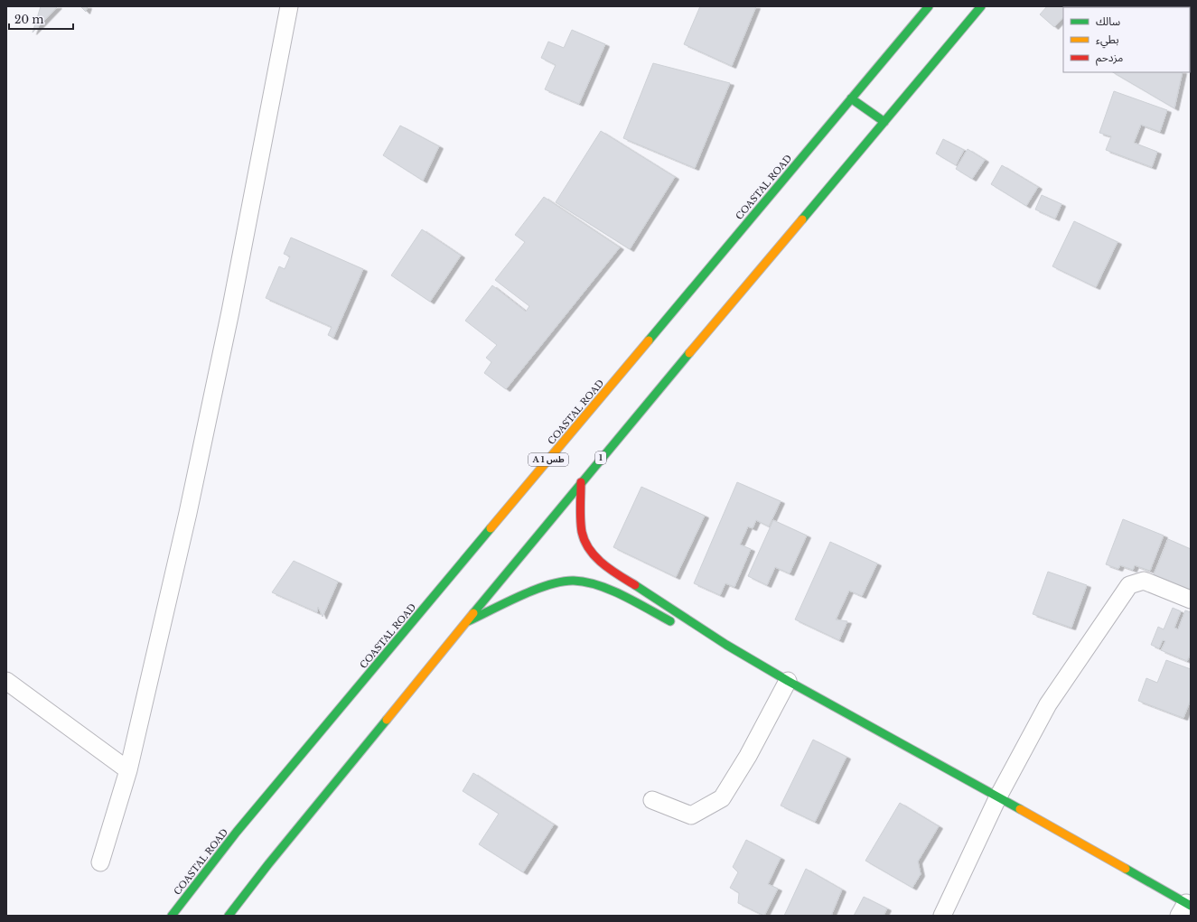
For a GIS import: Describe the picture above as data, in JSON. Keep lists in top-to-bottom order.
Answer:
{
  "streets": {
    "main road": ["COASTAL ROAD", "1", "A 1 طس"]
  },
  "legend": ["سالك", "بطيء", "مزدحم"],
  "scale_bar": "20 m"
}
